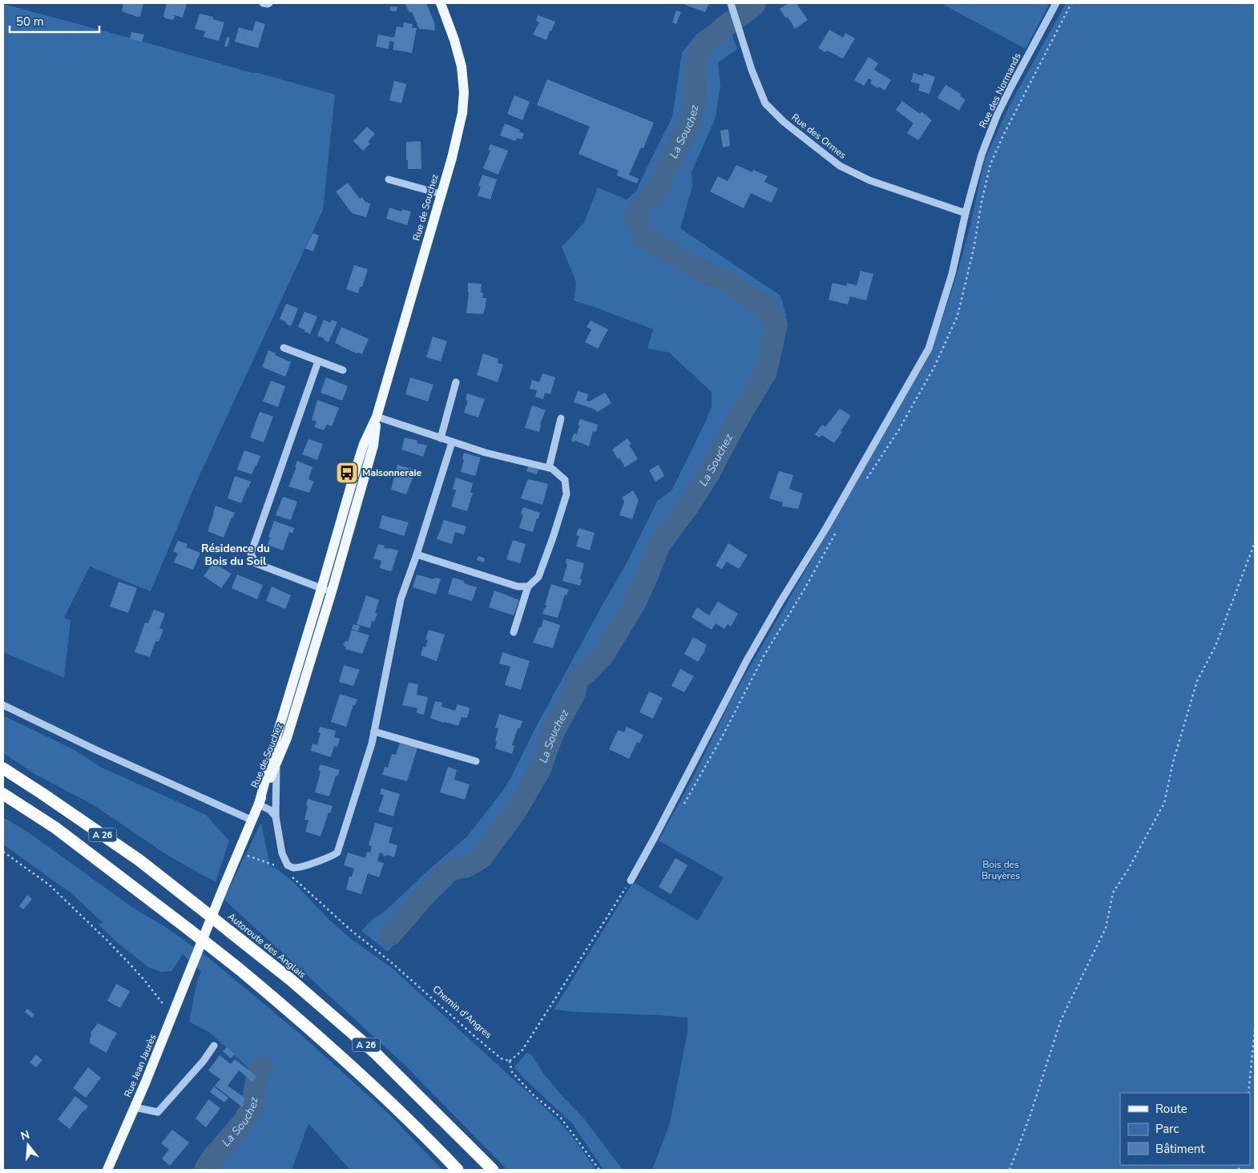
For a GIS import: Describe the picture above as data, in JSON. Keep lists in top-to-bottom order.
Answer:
{
  "streets": {
    "highway": ["A 26", "Autoroute des Anglais"],
    "main road": ["Rue de Souchez", "Rue Jean Jaurès"],
    "street": ["Rue des Normands", "Rue des Ormes"],
    "path": ["Chemin d'Angres"]
  },
  "crossings": [
    ["Rue des Normands", "Rue des Ormes"],
    ["Rue de Souchez", "Rue Jean Jaurès"]
  ],
  "districts": ["Résidence du Bois du Soil"],
  "water": ["La Souchez"],
  "parks": ["Bois des Bruyères"],
  "places": {
    "bus stop": ["Maisonneraie"]
  },
  "legend": ["Route", "Parc", "Bâtiment"],
  "scale_bar": "50 m",
  "north": "top"
}
